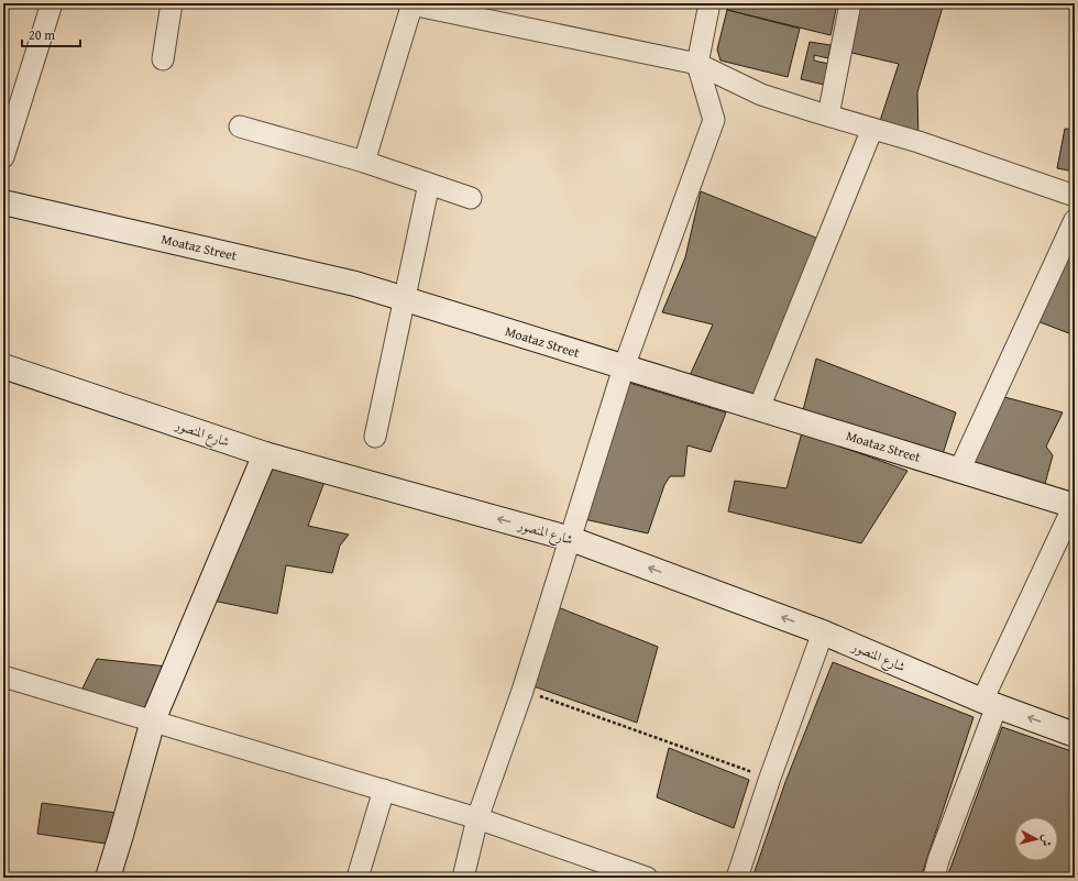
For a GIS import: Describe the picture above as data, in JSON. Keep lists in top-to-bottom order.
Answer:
{
  "streets": {
    "street": ["Moataz Street", "شارع المنصور"]
  },
  "one_way": ["شارع المنصور"],
  "scale_bar": "20 m",
  "north": "right"
}
